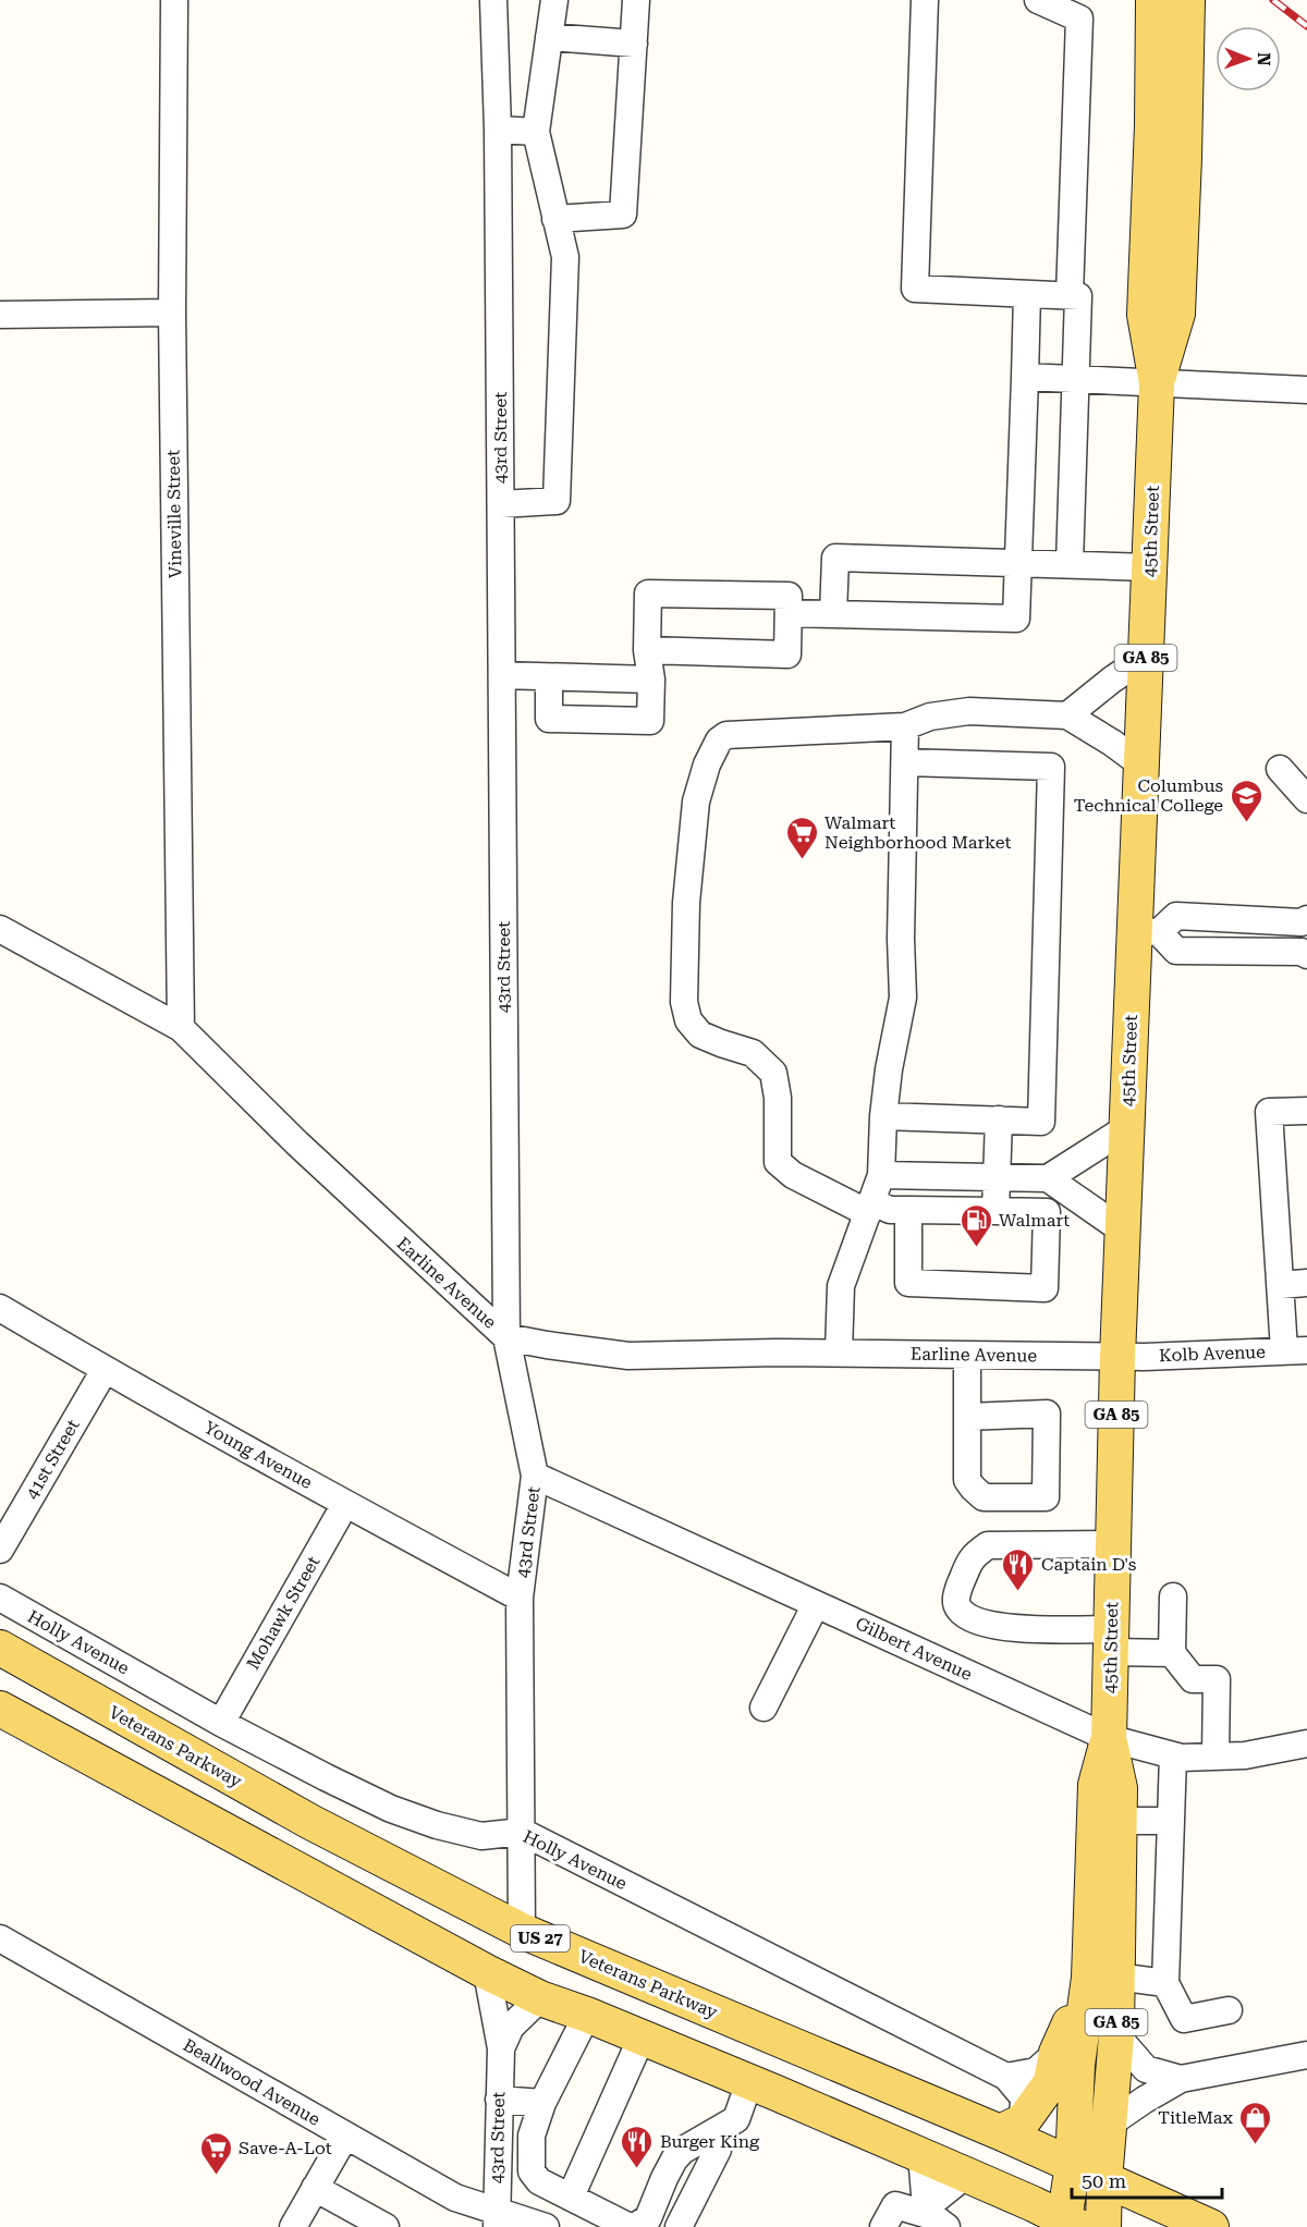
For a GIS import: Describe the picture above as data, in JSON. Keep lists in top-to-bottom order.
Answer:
{
  "streets": {
    "main road": [
      "45th Street",
      "GA 85",
      "Veterans Parkway",
      "US 27"
    ],
    "street": [
      "43rd Street",
      "Vineville Street",
      "Earline Avenue",
      "Kolb Avenue",
      "Young Avenue",
      "41st Street",
      "Mohawk Street",
      "Holly Avenue",
      "Gilbert Avenue",
      "Beallwood Avenue"
    ]
  },
  "crossings": [
    ["43rd Street", "Earline Avenue"],
    ["43rd Street", "Young Avenue"],
    ["43rd Street", "Holly Avenue"],
    ["43rd Street", "Gilbert Avenue"],
    ["43rd Street", "Veterans Parkway"],
    ["43rd Street", "Beallwood Avenue"],
    ["Vineville Street", "Earline Avenue"],
    ["45th Street", "Earline Avenue"],
    ["45th Street", "Kolb Avenue"],
    ["45th Street", "Gilbert Avenue"],
    ["45th Street", "Veterans Parkway"],
    ["Earline Avenue", "Kolb Avenue"],
    ["Young Avenue", "41st Street"],
    ["Young Avenue", "Mohawk Street"],
    ["Mohawk Street", "Holly Avenue"]
  ],
  "places": {
    "school or university": ["Columbus Technical College"],
    "supermarket": ["Walmart Neighborhood Market", "Save-A-Lot"],
    "fuel station": ["Walmart"],
    "restaurant": ["Captain D's", "Burger King"],
    "shop": ["TitleMax"]
  },
  "scale_bar": "50 m",
  "north": "right"
}
